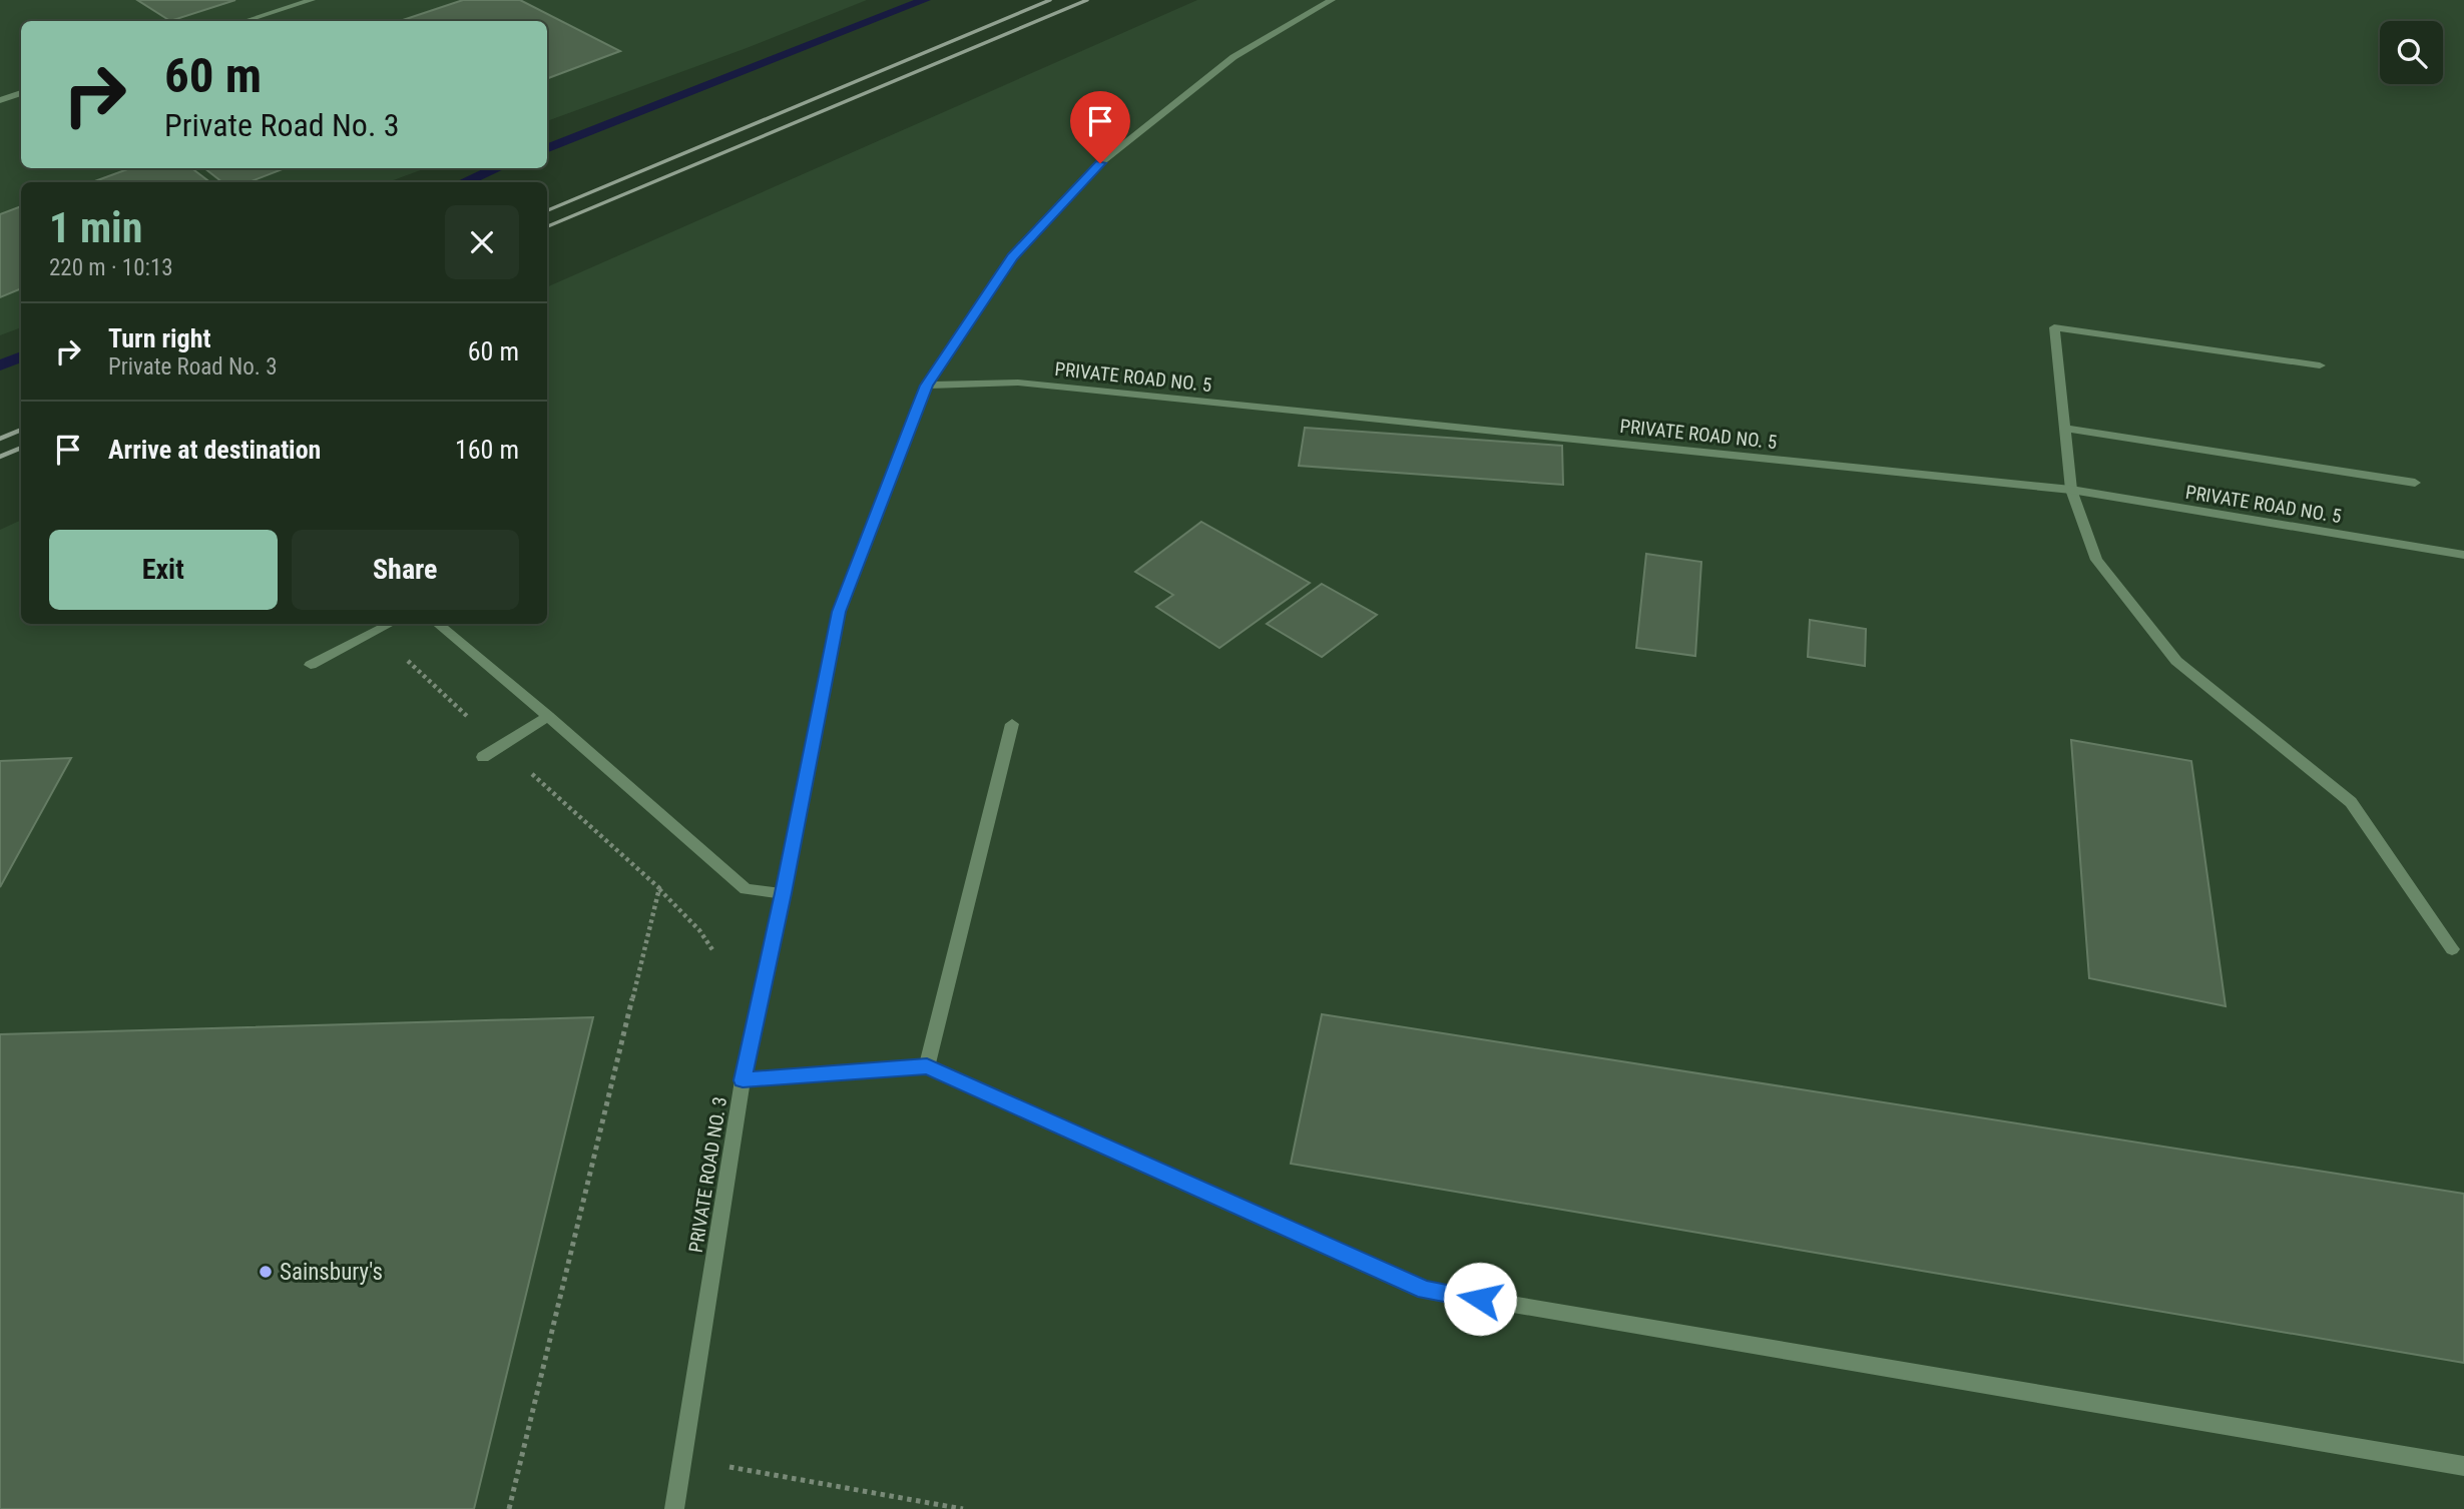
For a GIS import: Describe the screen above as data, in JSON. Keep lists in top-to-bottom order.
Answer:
{
  "streets": {
    "street": ["PRIVATE ROAD NO. 5", "PRIVATE ROAD NO. 3"]
  },
  "crossings": [
    ["PRIVATE ROAD NO. 5", "PRIVATE ROAD NO. 3"]
  ],
  "places": ["Sainsbury's"],
  "page": {
    "turn": ["60 m", "Private Road No. 3"],
    "heading": ["1 min", "220 m · 10:13"],
    "list": [
      {
        "name": "Turn right",
        "note": "Private Road No. 3",
        "value": "60 m"
      },
      {
        "name": "Arrive at destination",
        "value": "160 m"
      }
    ],
    "buttons": ["Exit", "Share"]
  }
}
